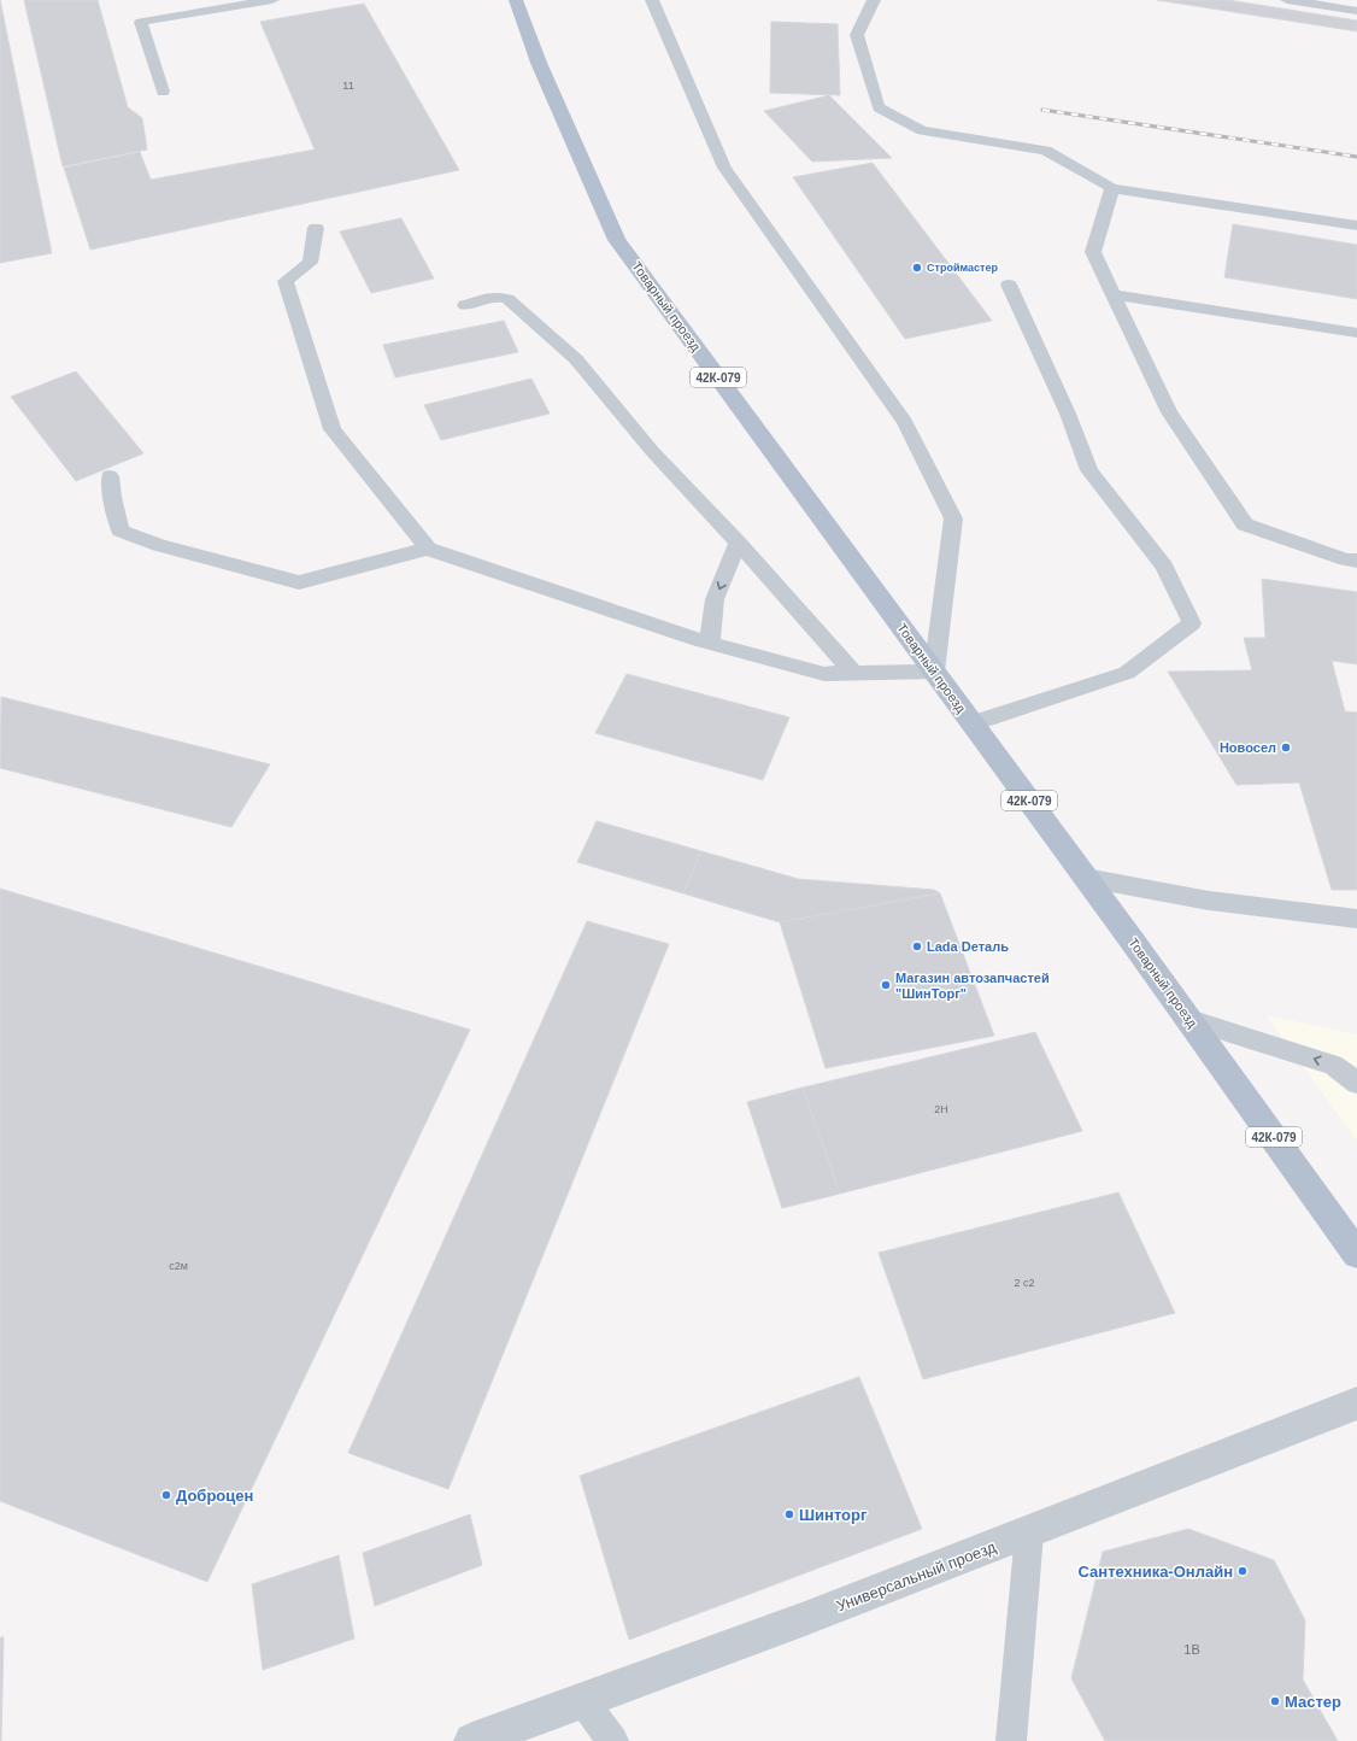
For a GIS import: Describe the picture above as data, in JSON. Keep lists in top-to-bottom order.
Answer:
{
  "streets": {
    "main road": ["Товарный проезд", "42К-079"],
    "street": ["Универсальный проезд"]
  },
  "places": [
    "Строймастер",
    "Новосел",
    "Lada Dеталь",
    "Магазин автозапчастей \"ШинТорг\"",
    "Доброцен",
    "Шинторг",
    "Сантехника-Онлайн",
    "Мастер"
  ],
  "house_numbers": [
    "11",
    "2Н",
    "с2м",
    "2 с2",
    "1В"
  ]
}
